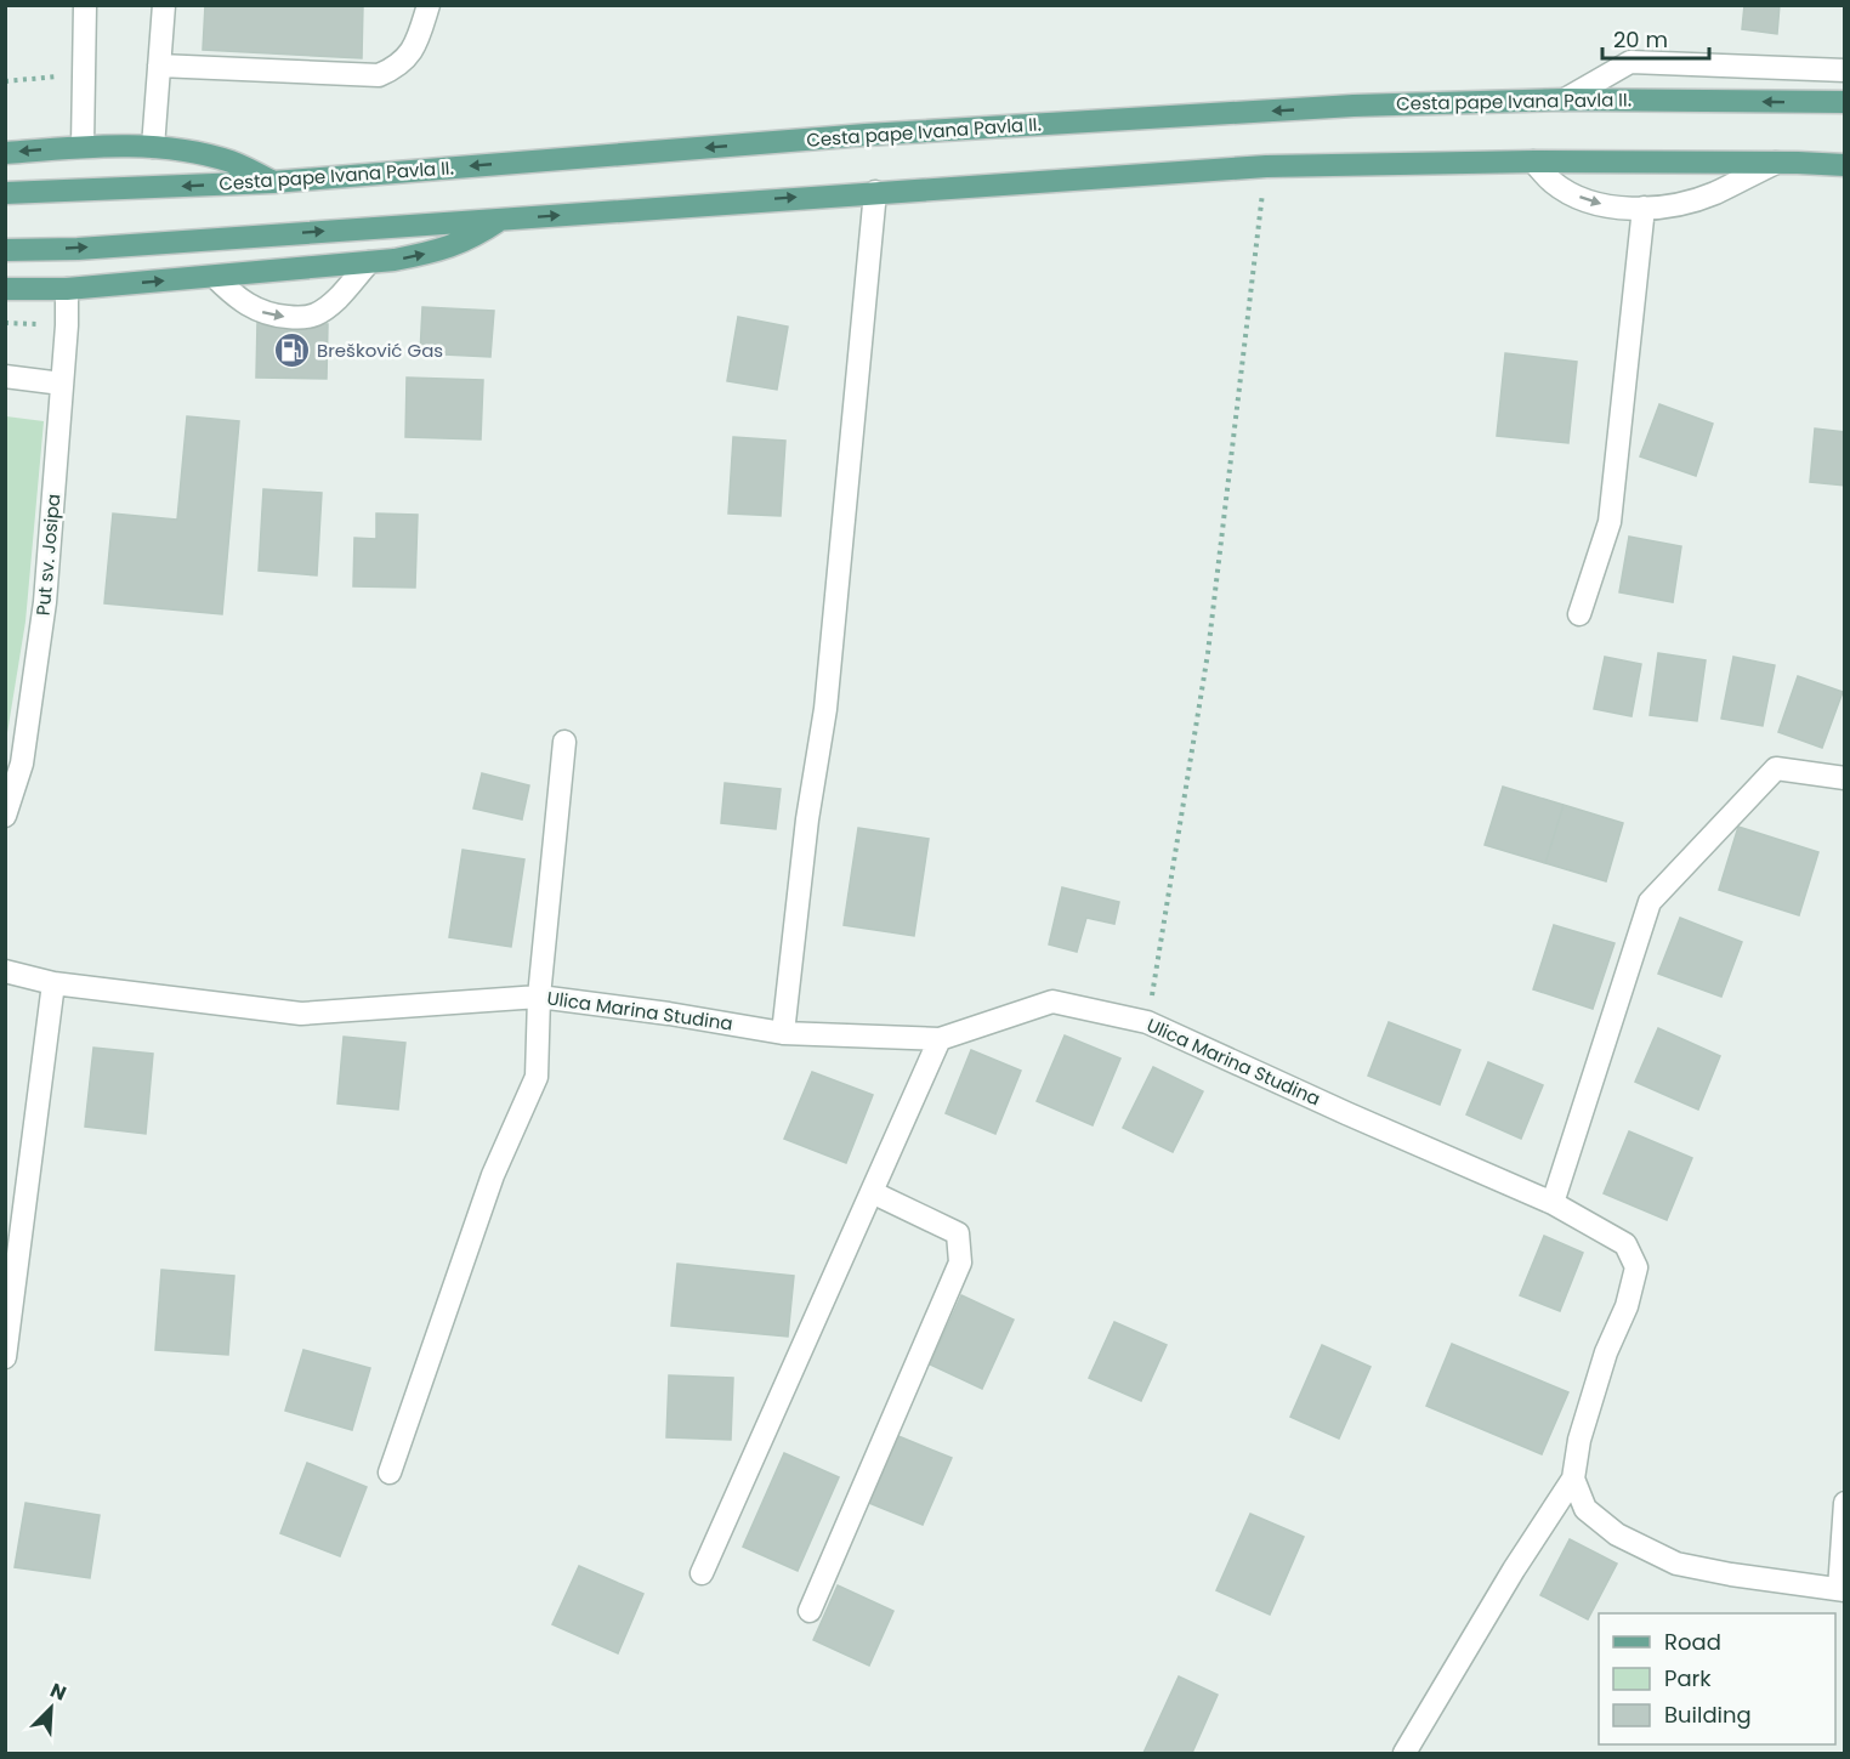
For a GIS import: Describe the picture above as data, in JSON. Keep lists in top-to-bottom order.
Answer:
{
  "streets": {
    "main road": ["Cesta pape Ivana Pavla II."],
    "street": ["Put sv. Josipa", "Ulica Marina Studina"]
  },
  "places": {
    "fuel station": ["Brešković Gas"]
  },
  "legend": ["Road", "Park", "Building"],
  "scale_bar": "20 m",
  "north": "top right"
}
